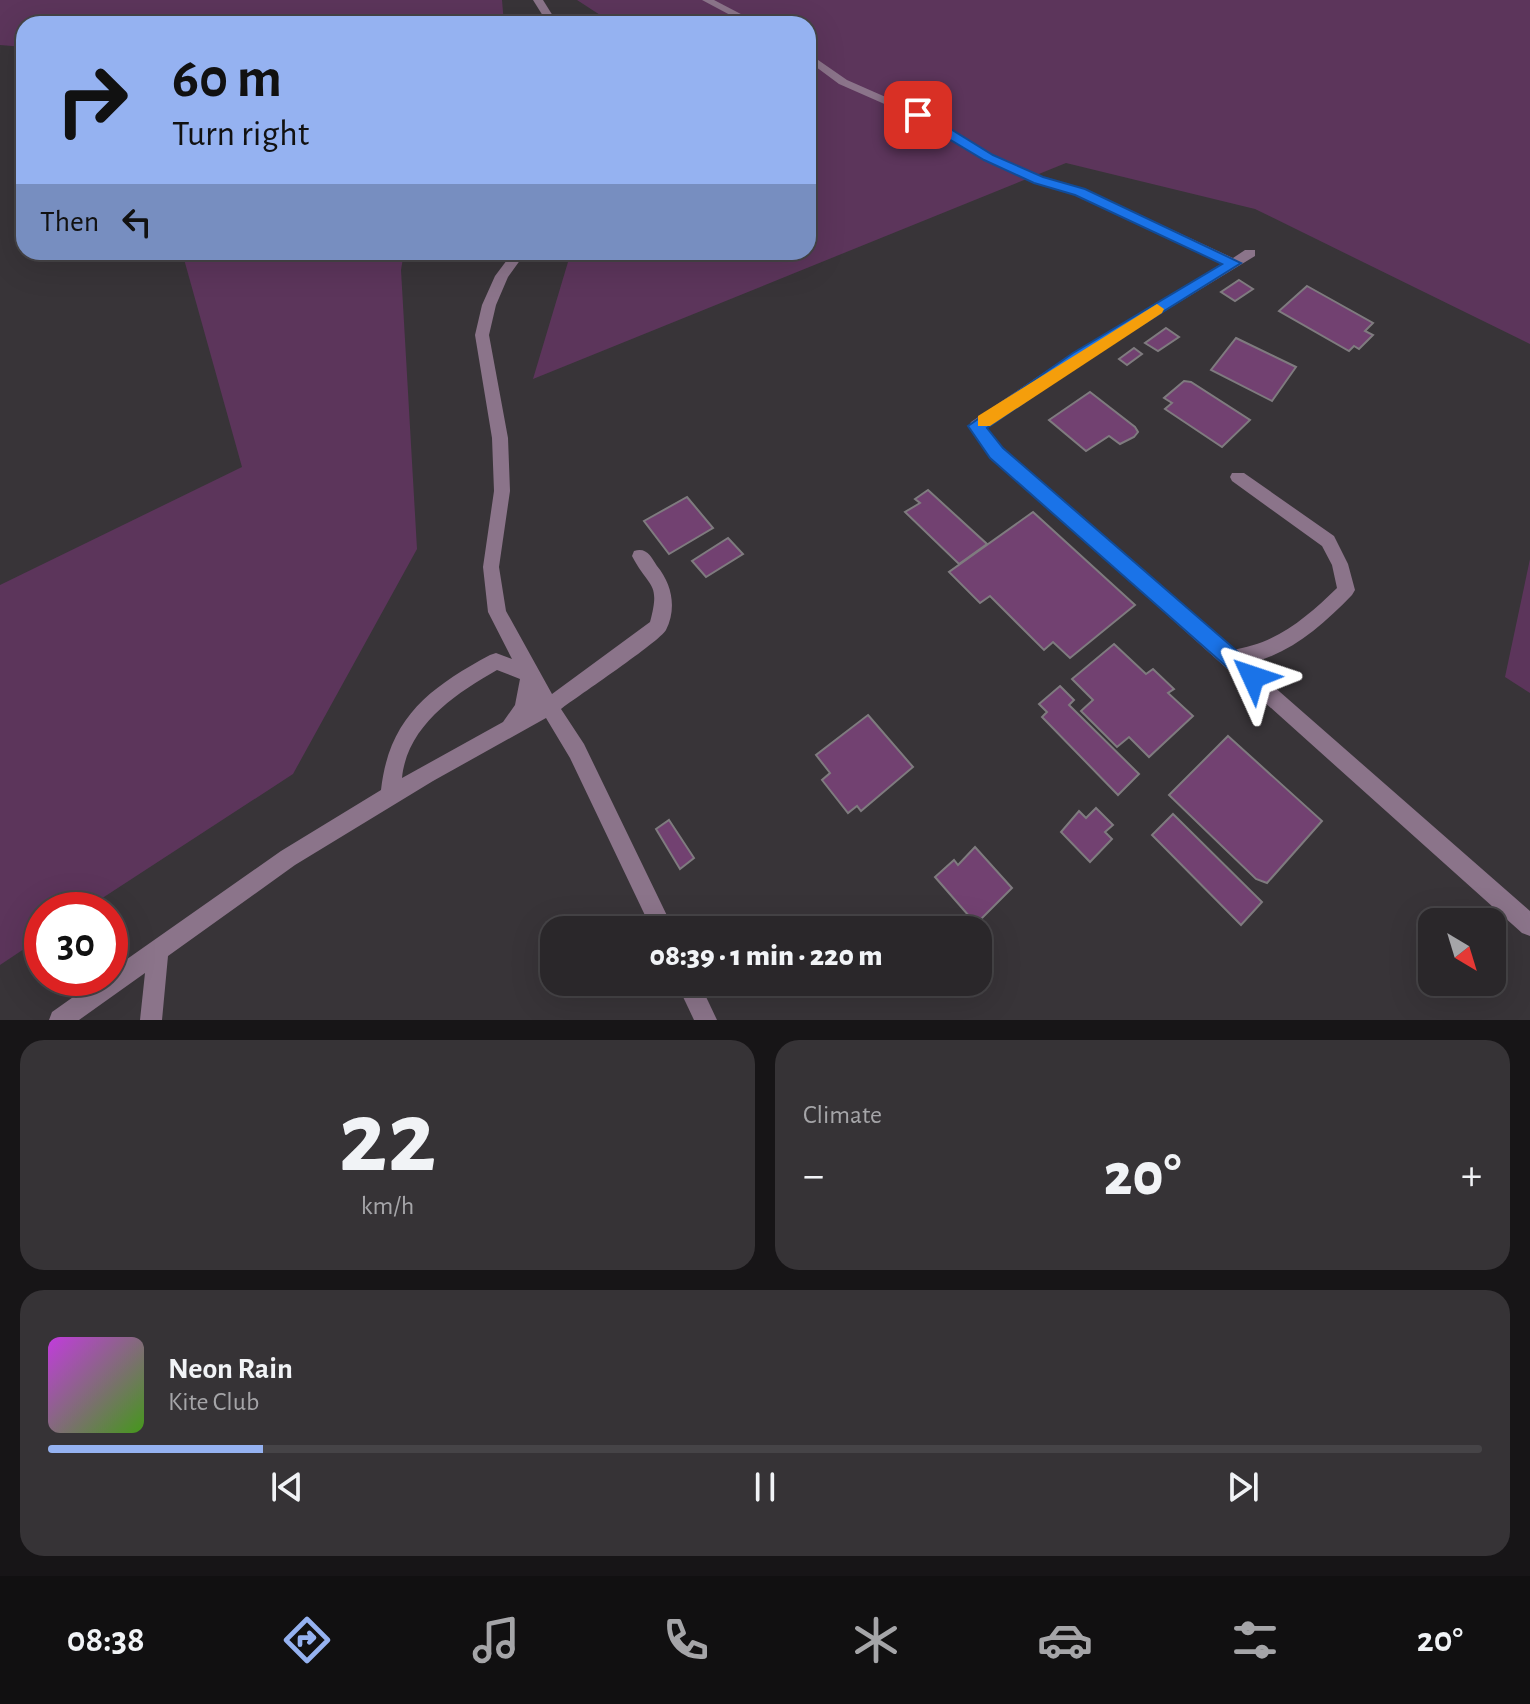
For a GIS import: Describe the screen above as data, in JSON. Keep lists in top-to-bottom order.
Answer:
{
  "north": "bottom right",
  "page": {
    "turn": ["60 m", "Turn right"],
    "then": "Then",
    "limit": "30",
    "trip": "08:39 · 1 min · 220 m",
    "tile": [
      ["22", "km/h"],
      "Climate"
    ],
    "heat": ["−", "20°", "+"],
    "song": ["Neon Rain", "Kite Club"],
    "tabs": ["08:38", "20°"]
  }
}
